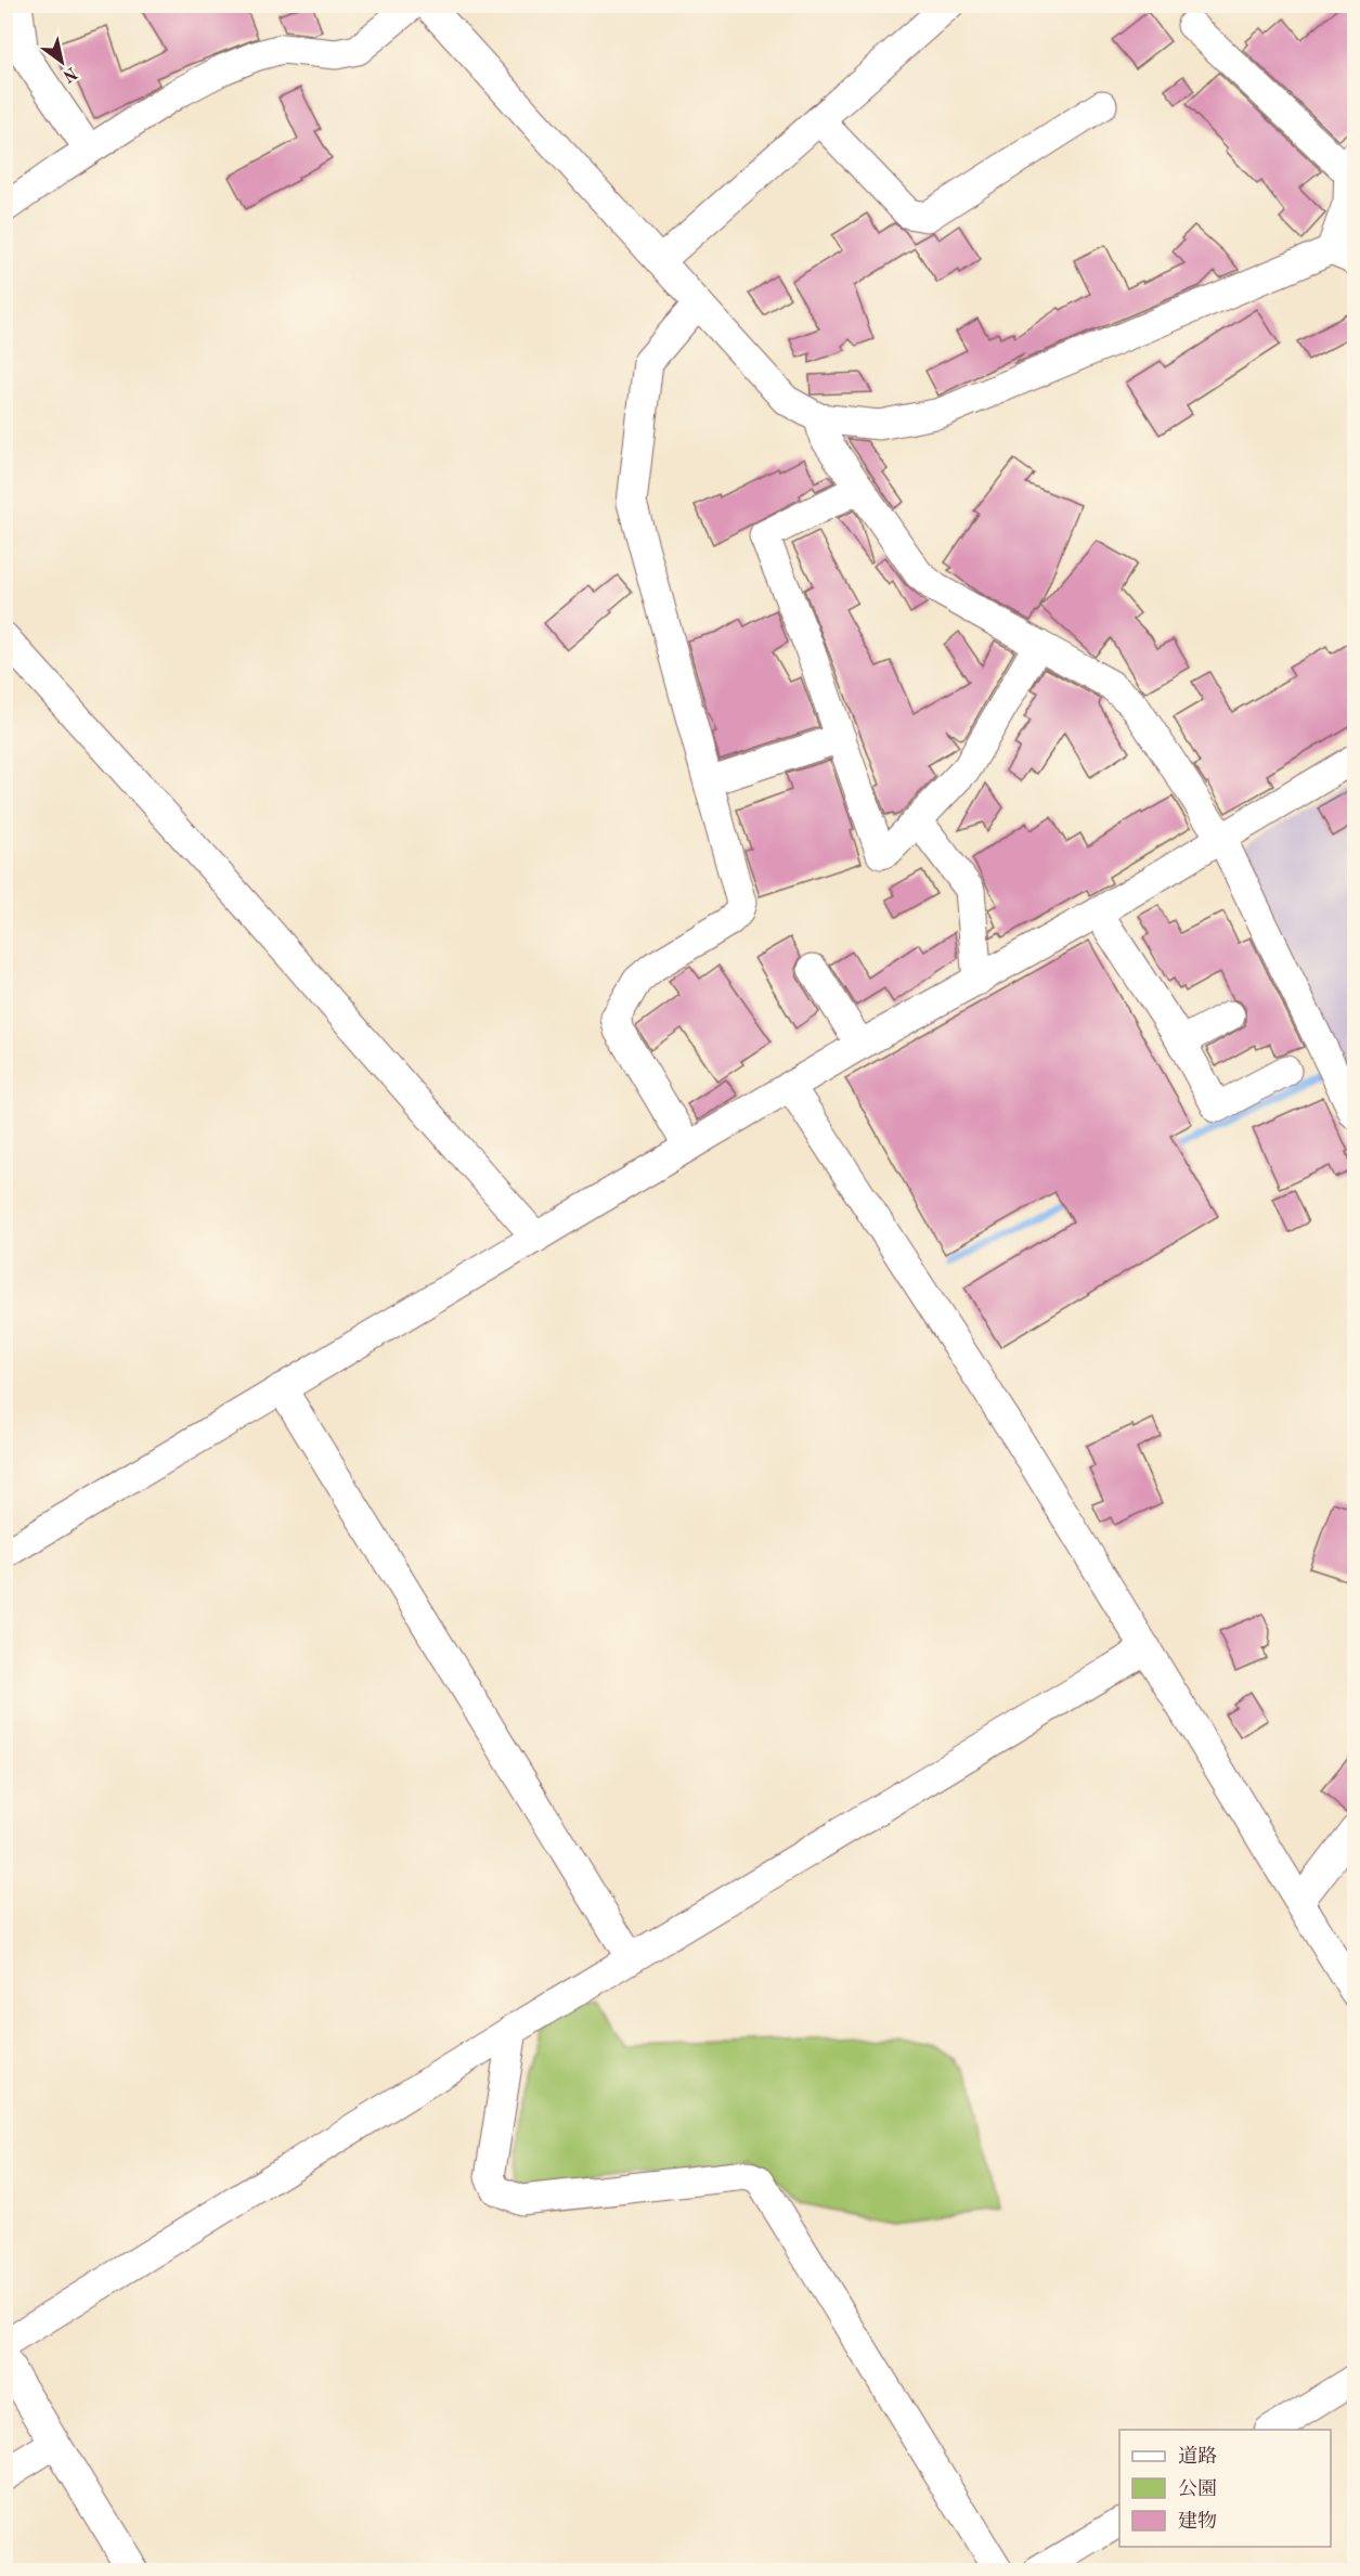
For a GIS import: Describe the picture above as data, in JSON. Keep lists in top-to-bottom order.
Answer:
{
  "legend": ["道路", "公園", "建物"],
  "north": "bottom right"
}
